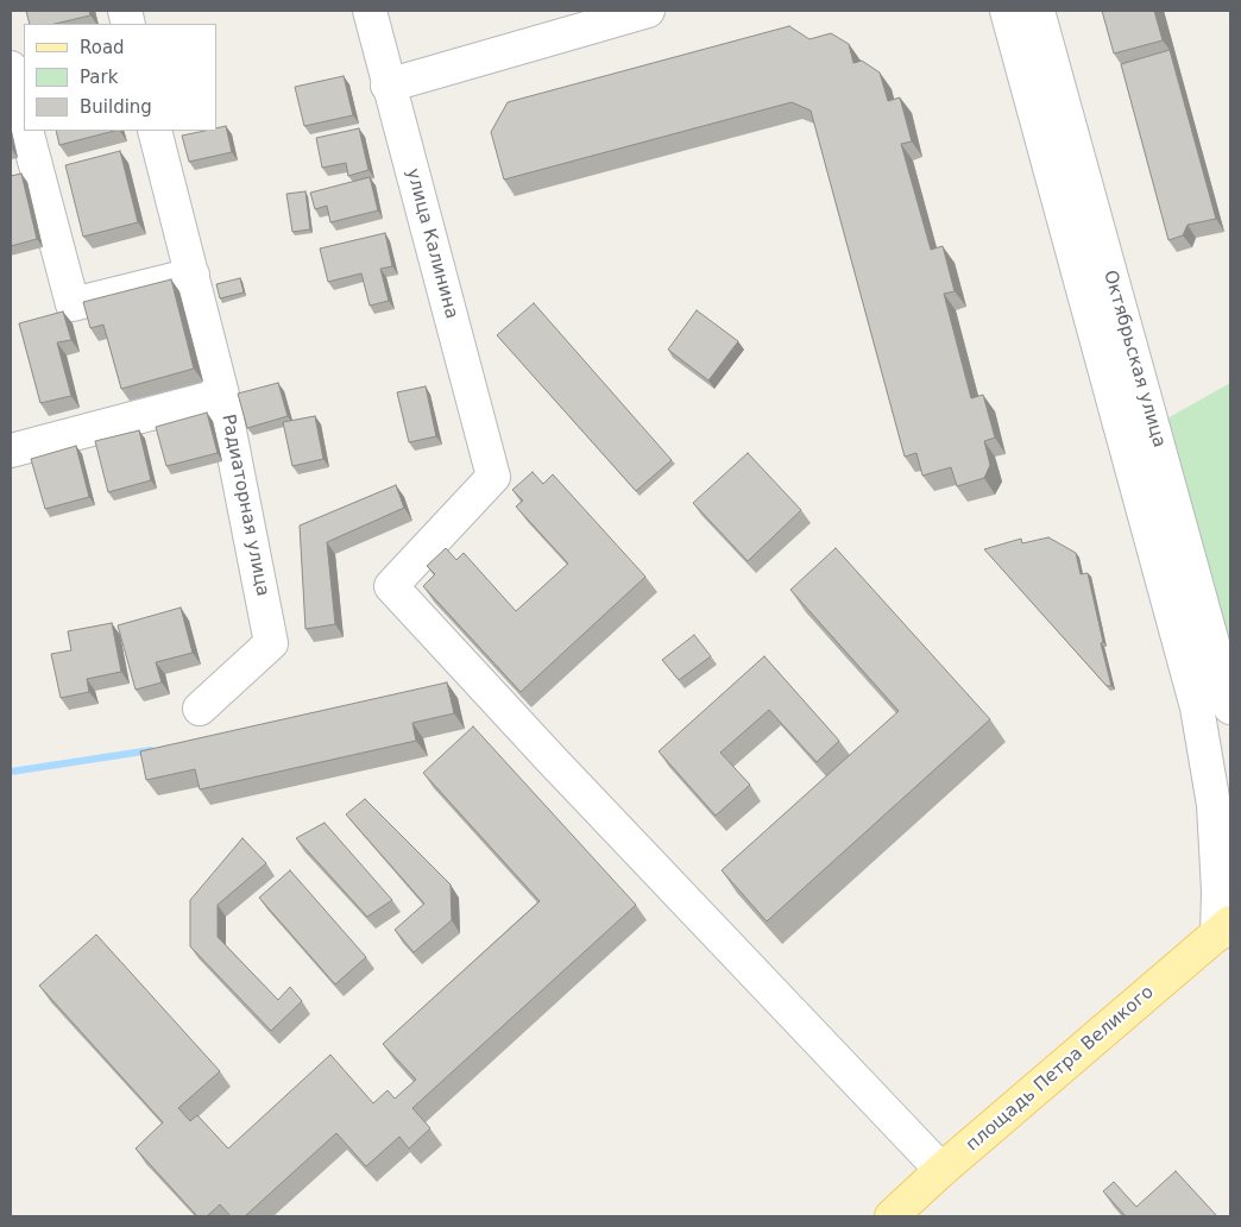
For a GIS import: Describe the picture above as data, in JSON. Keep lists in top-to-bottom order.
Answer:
{
  "streets": {
    "main road": ["площадь Петра Великого"],
    "street": ["улица Калинина", "Октябрьская улица", "Радиаторная улица"]
  },
  "crossings": [
    ["улица Калинина", "площадь Петра Великого"]
  ],
  "legend": ["Road", "Park", "Building"]
}
